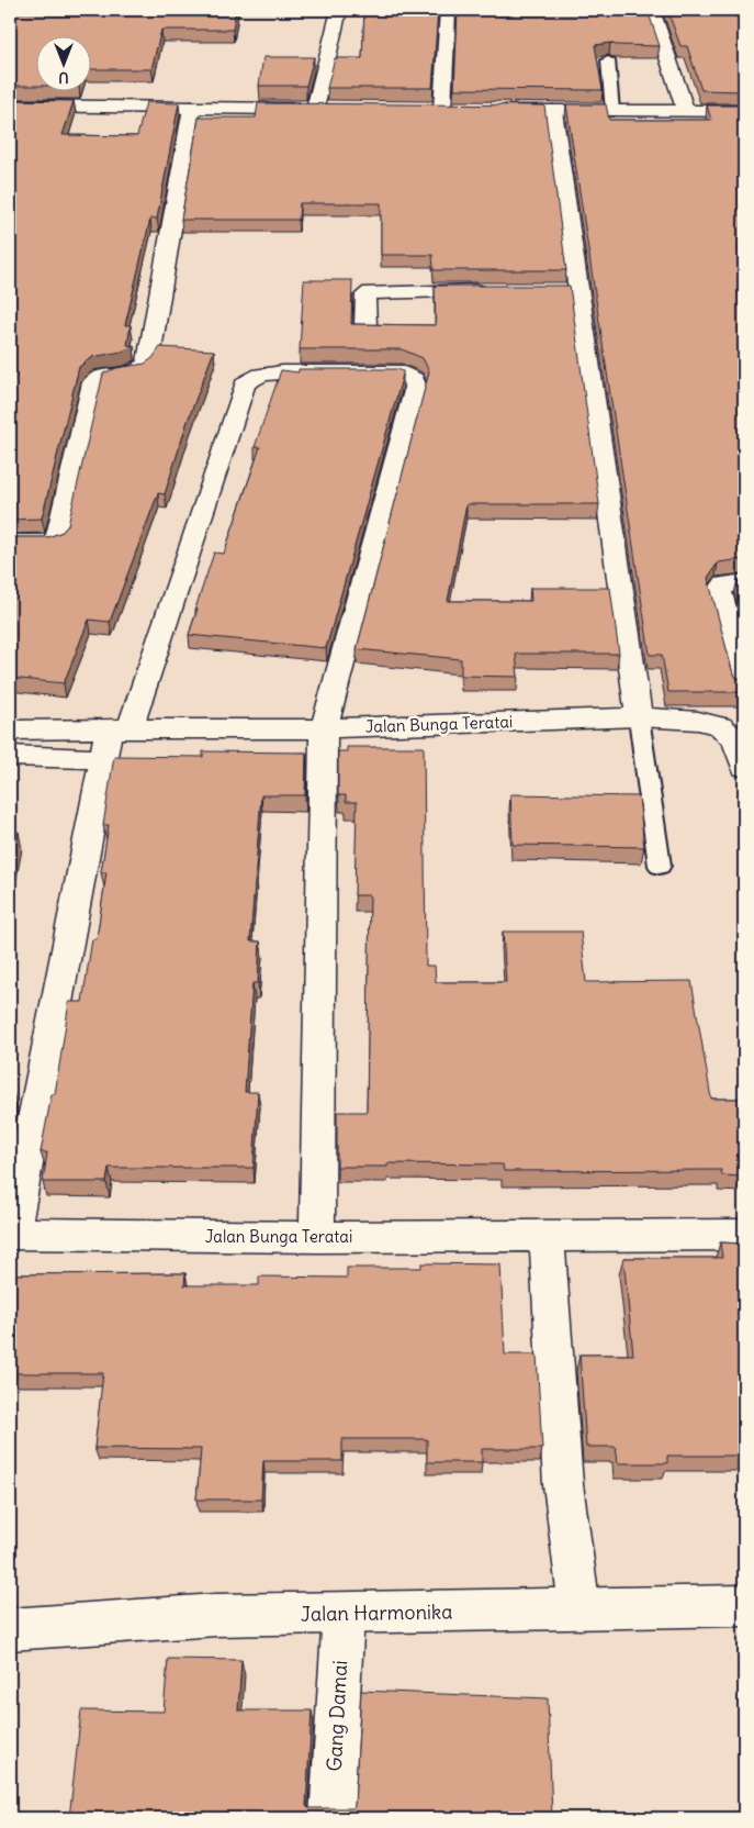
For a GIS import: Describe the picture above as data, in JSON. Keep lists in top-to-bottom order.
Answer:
{
  "streets": {
    "street": ["Jalan Bunga Teratai", "Jalan Harmonika", "Gang Damai"]
  },
  "crossings": [
    ["Jalan Harmonika", "Gang Damai"]
  ],
  "north": "bottom"
}
